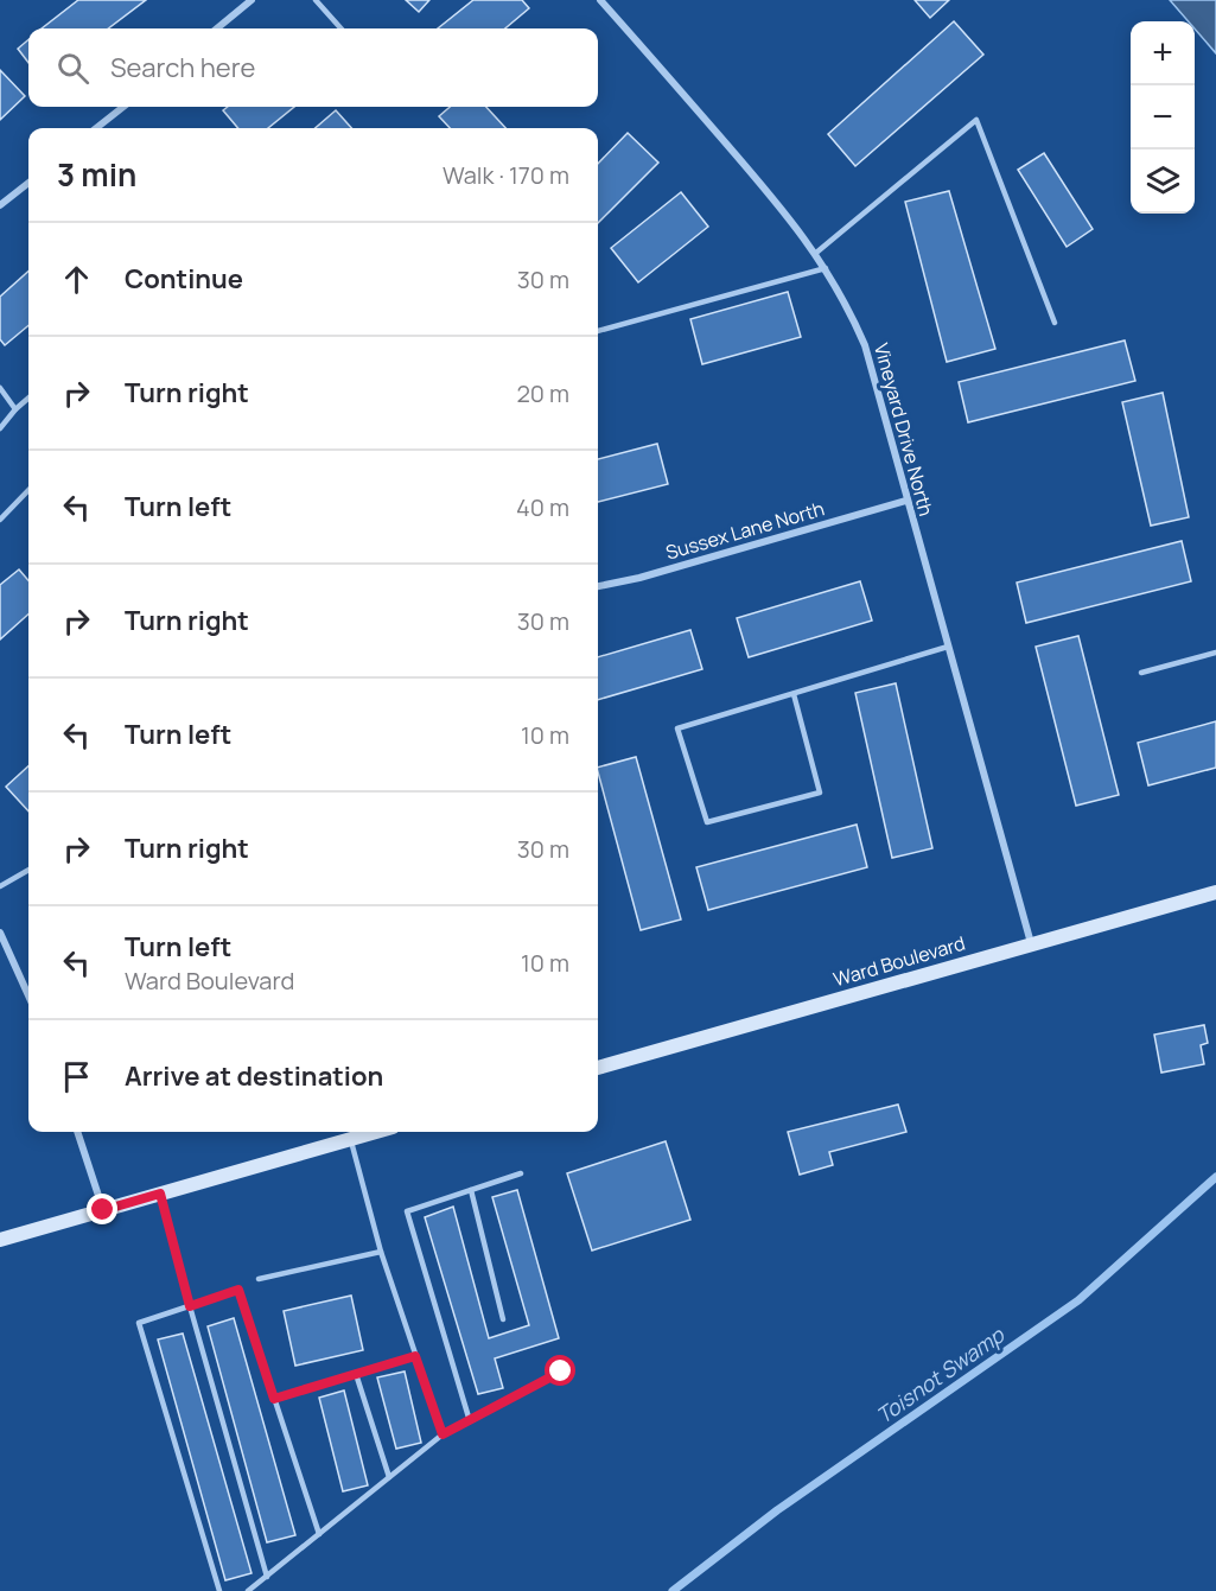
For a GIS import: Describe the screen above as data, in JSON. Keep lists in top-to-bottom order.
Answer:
{
  "streets": {
    "main road": ["Ward Boulevard"],
    "street": ["Vineyard Drive North", "Sussex Lane North"]
  },
  "crossings": [
    ["Vineyard Drive North", "Sussex Lane North"],
    ["Vineyard Drive North", "Ward Boulevard"]
  ],
  "water": ["Toisnot Swamp"],
  "page": {
    "map_buttons": ["+", "−"],
    "search": "Search here",
    "heading": ["3 min", "Walk · 170 m"],
    "list": [
      ["Continue", "30 m"],
      ["Turn right", "20 m"],
      ["Turn left", "40 m"],
      ["Turn right", "30 m"],
      ["Turn left", "10 m"],
      ["Turn right", "30 m"],
      ["Turn left", "Ward Boulevard", "10 m"],
      "Arrive at destination"
    ]
  }
}
